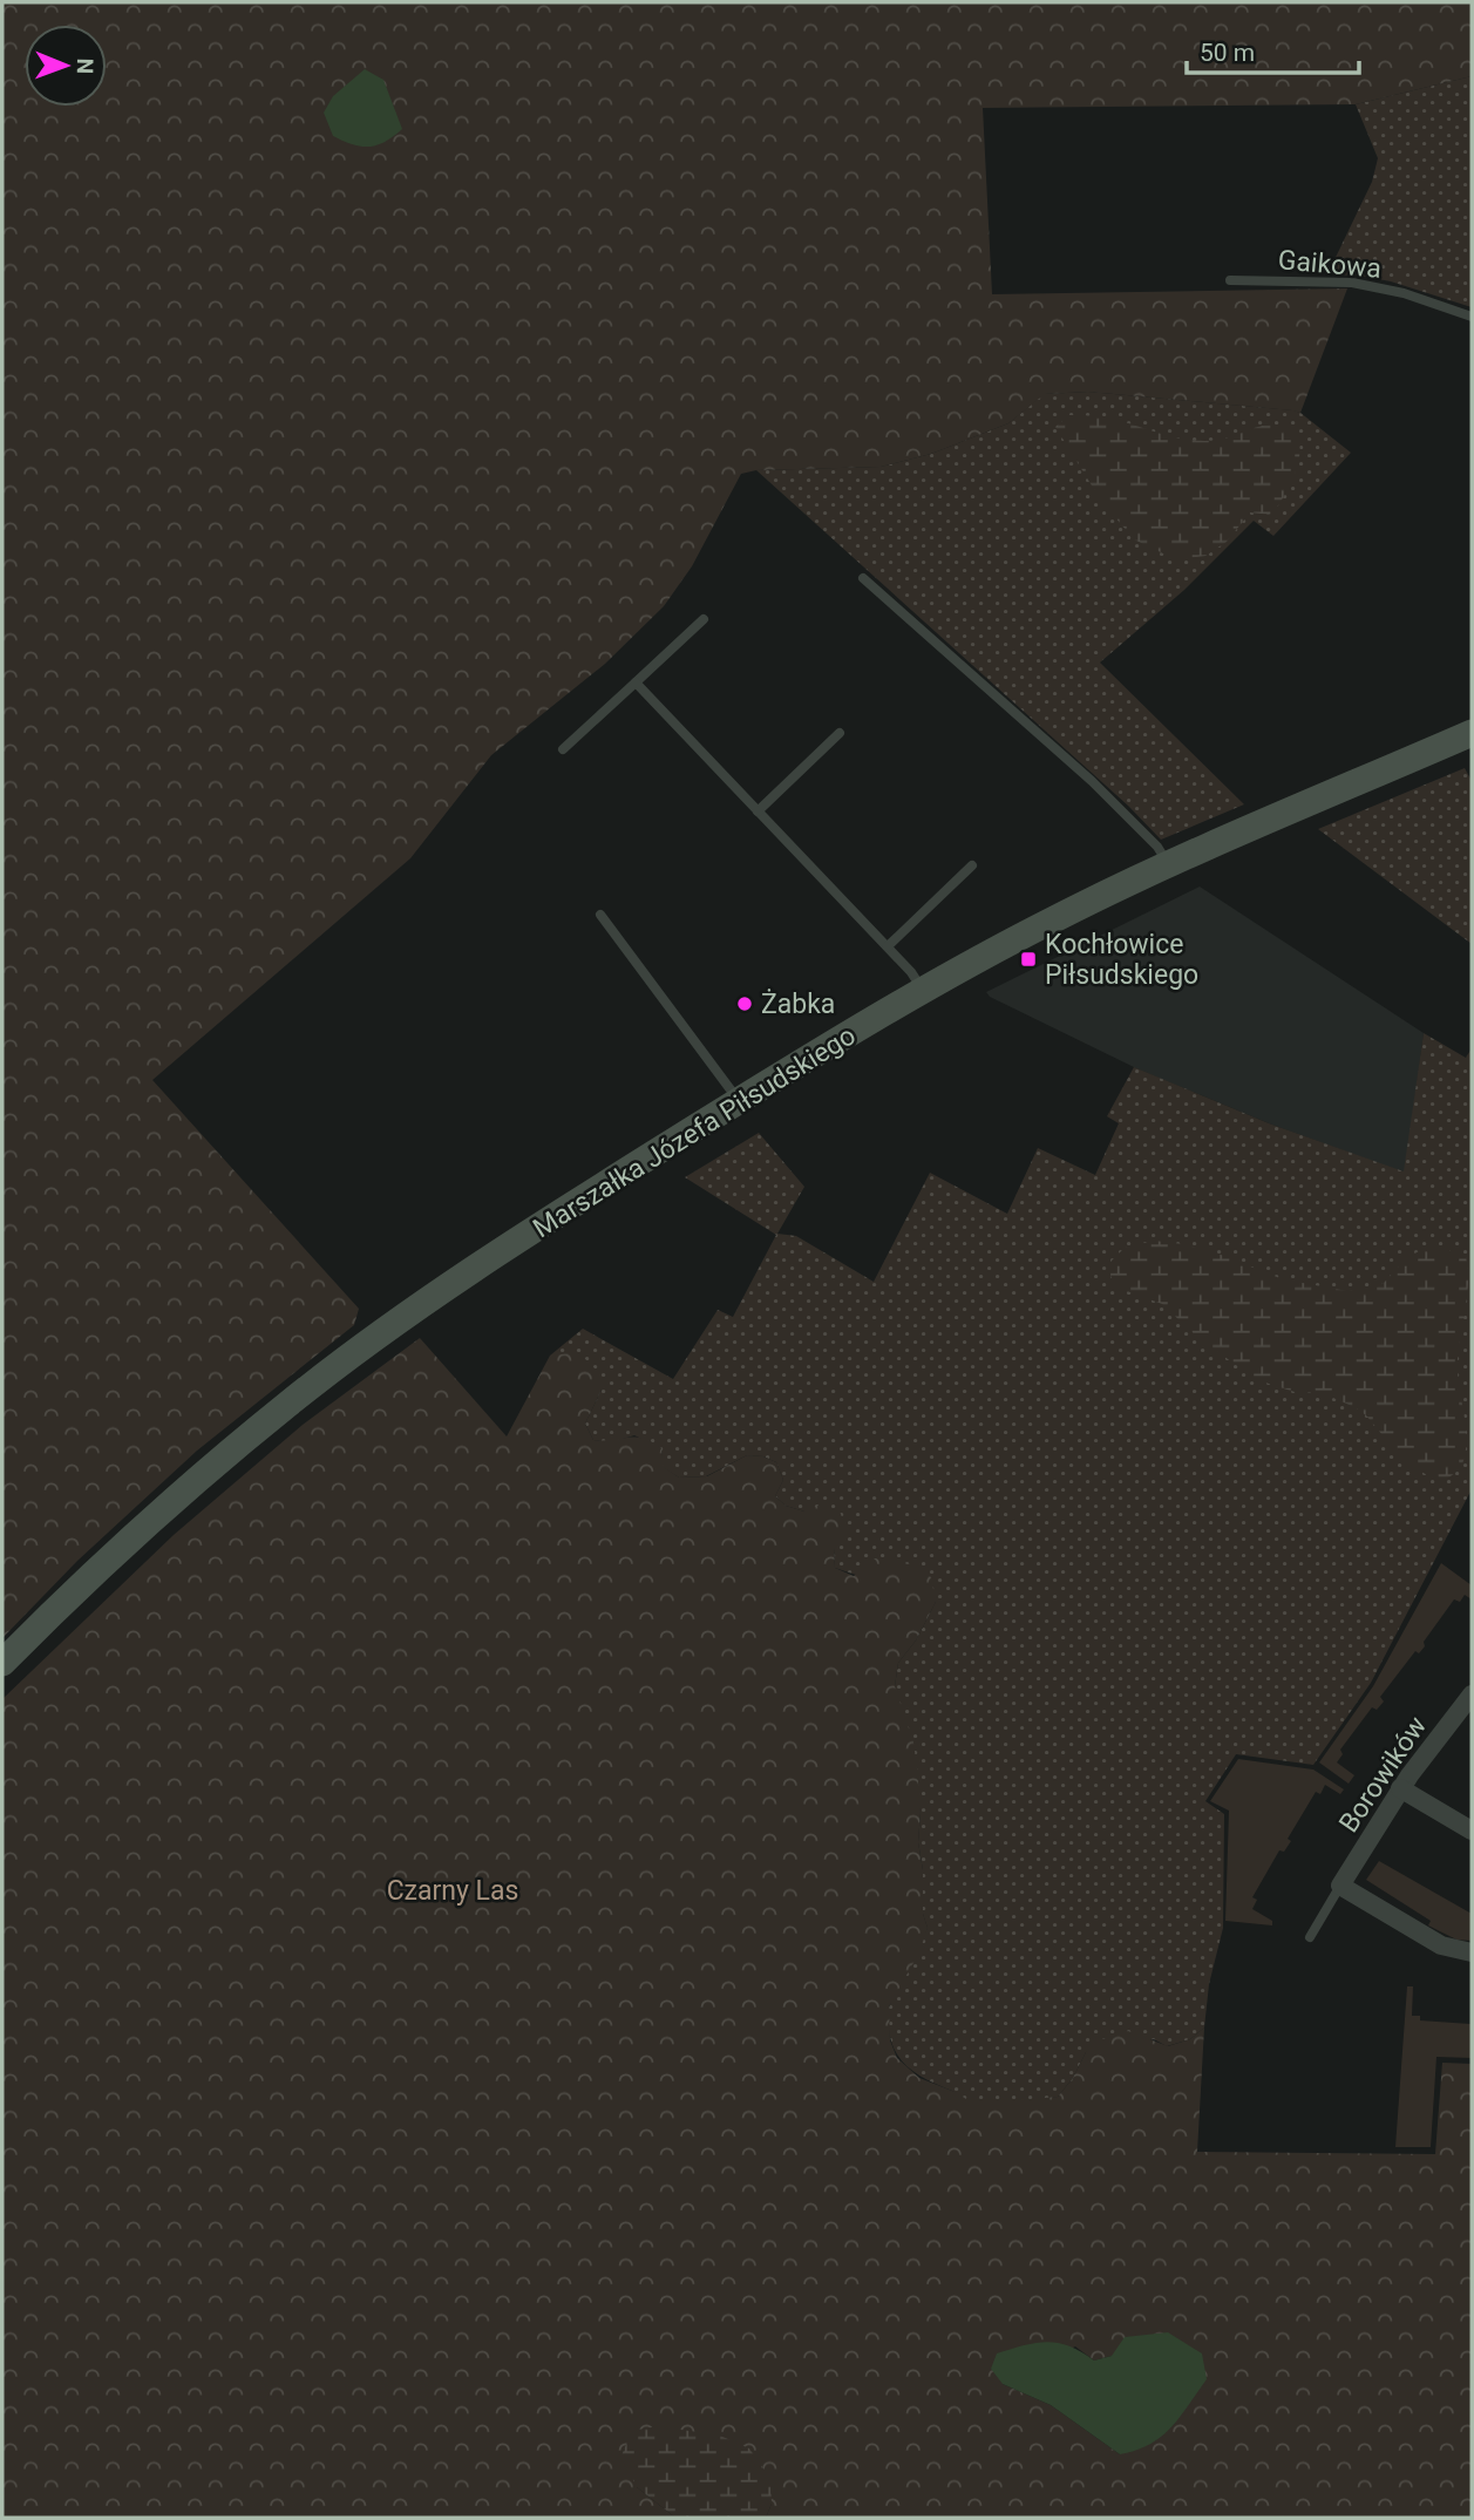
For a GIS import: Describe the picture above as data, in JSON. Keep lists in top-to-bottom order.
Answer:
{
  "streets": {
    "street": ["Marszałka Józefa Piłsudskiego", "Borowików"],
    "lane": ["Gaikowa"]
  },
  "parks": ["Czarny Las"],
  "places": {
    "transit": ["Kochłowice Piłsudskiego"],
    "other": ["Żabka"]
  },
  "scale_bar": "50 m",
  "north": "right"
}
